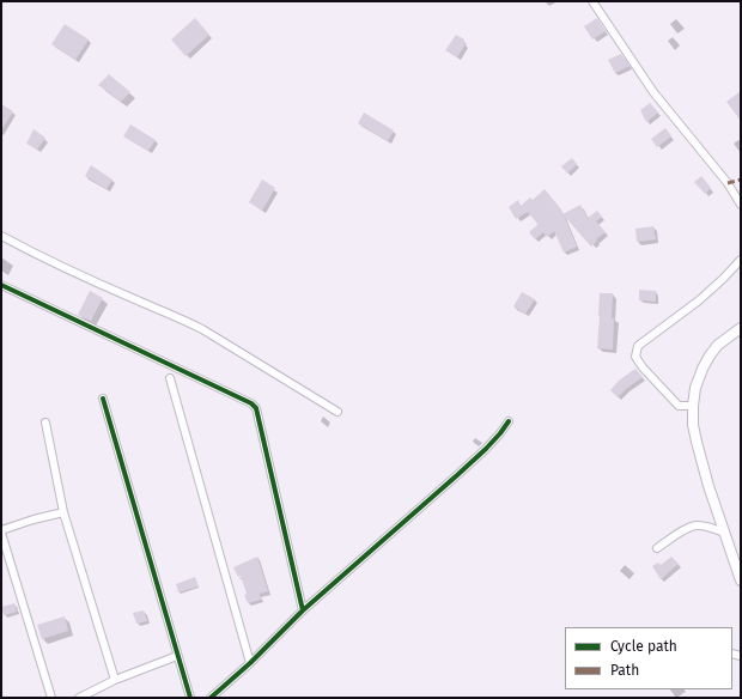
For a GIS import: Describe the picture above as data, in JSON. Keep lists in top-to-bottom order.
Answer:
{
  "legend": ["Cycle path", "Path"]
}
